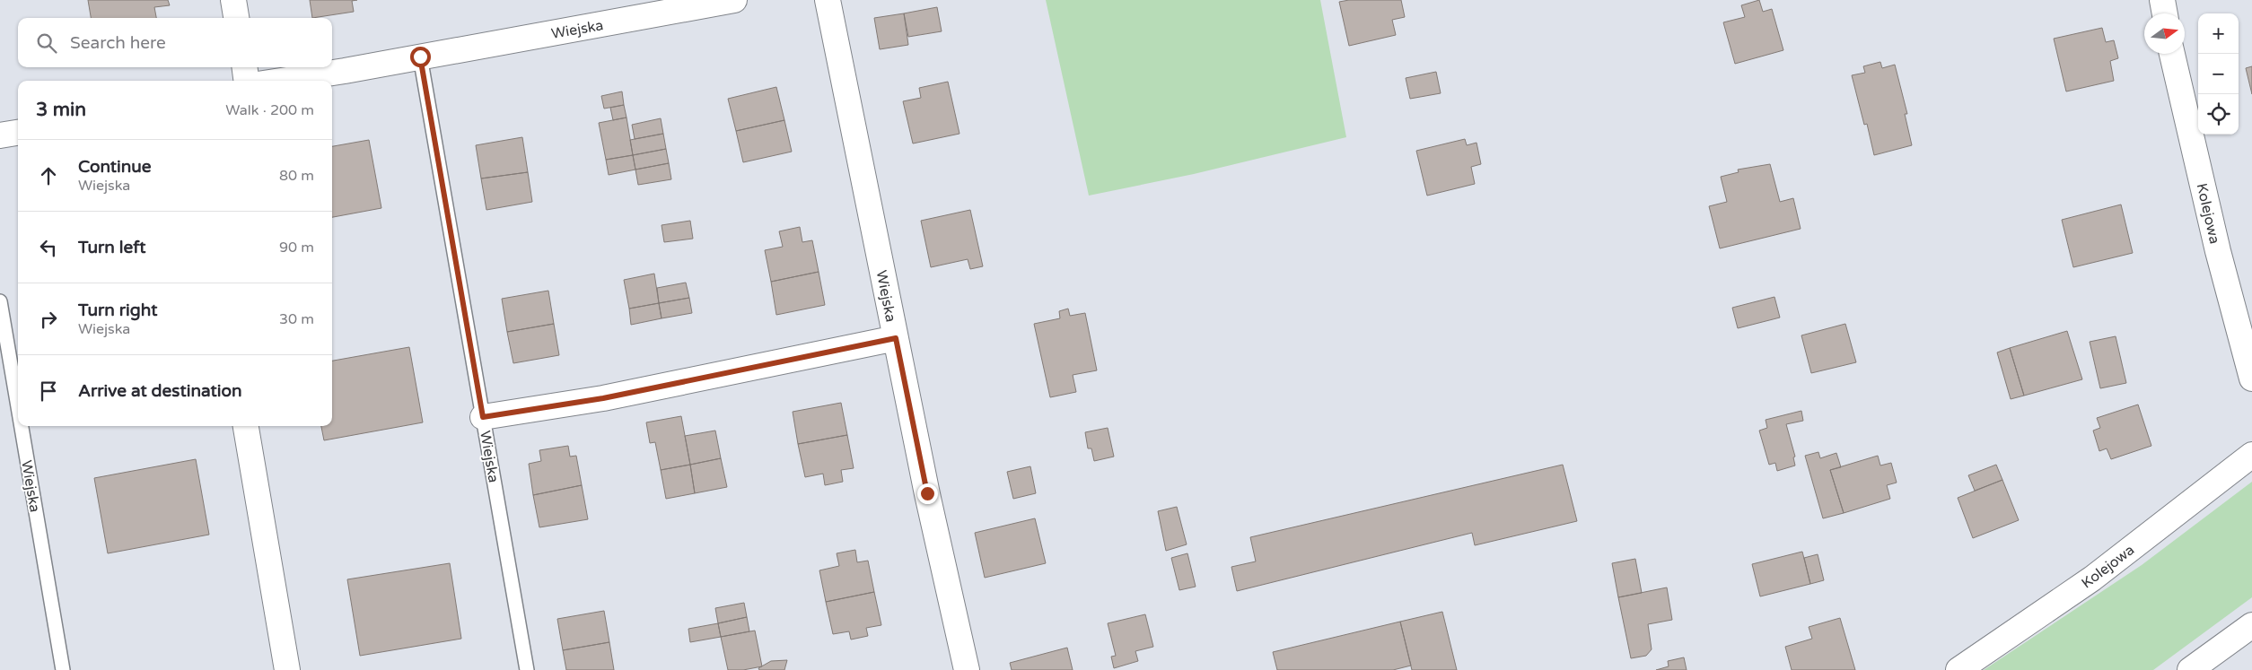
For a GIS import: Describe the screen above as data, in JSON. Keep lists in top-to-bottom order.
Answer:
{
  "streets": {
    "street": ["Wiejska", "Kolejowa"]
  },
  "north": "right",
  "page": {
    "map_buttons": ["+", "−"],
    "search": "Search here",
    "heading": ["3 min", "Walk · 200 m"],
    "list": [
      ["Continue", "Wiejska", "80 m"],
      ["Turn left", "90 m"],
      ["Turn right", "Wiejska", "30 m"],
      "Arrive at destination"
    ]
  }
}
